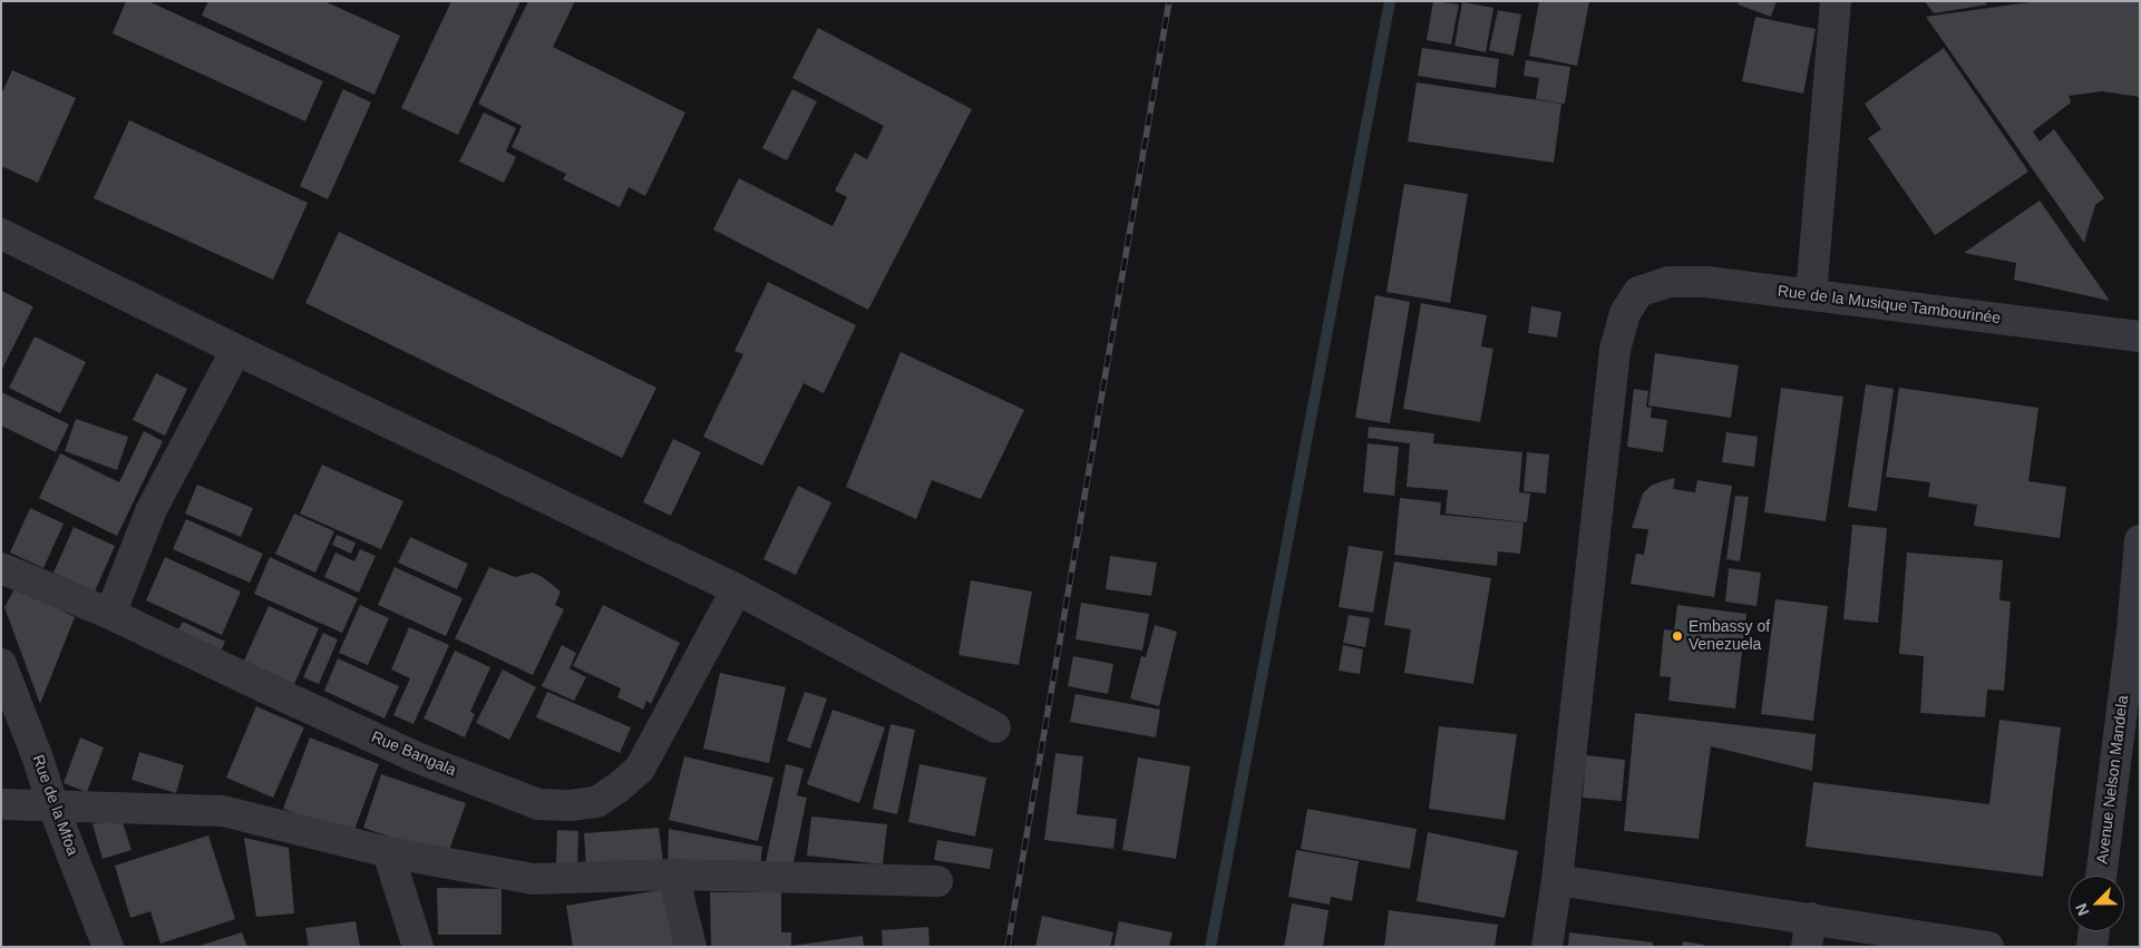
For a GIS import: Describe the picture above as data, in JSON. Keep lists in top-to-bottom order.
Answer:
{
  "streets": {
    "street": [
      "Rue de la Musique Tambourinée",
      "Rue Bangala",
      "Avenue Nelson Mandela",
      "Rue de la Mfoa"
    ]
  },
  "places": ["Embassy of Venezuela"],
  "north": "bottom left"
}
